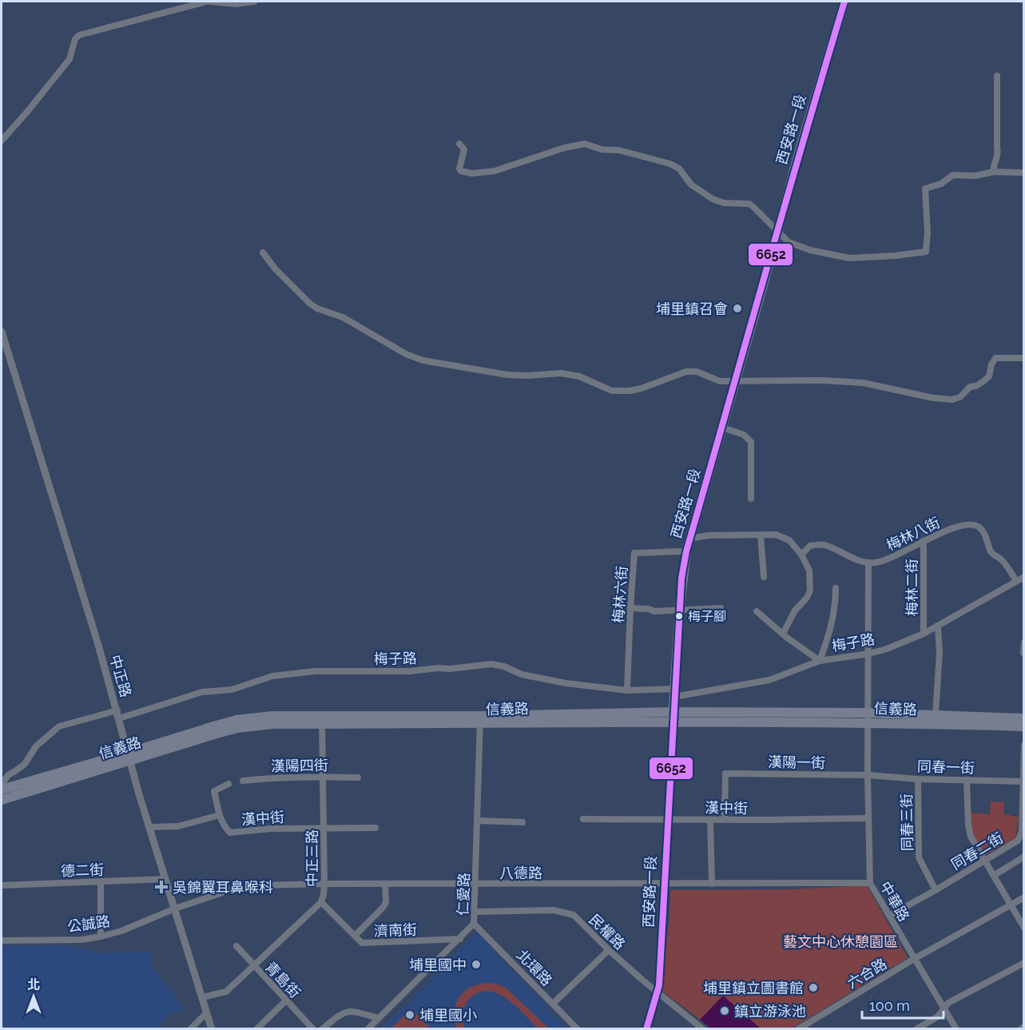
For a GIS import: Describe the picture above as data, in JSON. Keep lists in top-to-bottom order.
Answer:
{
  "streets": {
    "main road": ["西安路一段", "信義路"],
    "street": [
      "梅林八街",
      "梅林二街",
      "梅林六街",
      "梅子路",
      "中正路",
      "漢陽一街",
      "漢陽四街",
      "同春一街",
      "漢中街",
      "同春三街",
      "同春二街",
      "中正三路",
      "德二街",
      "八德路",
      "仁愛路",
      "中華路",
      "公誠路",
      "濟南街",
      "民權路",
      "北環路",
      "六合路",
      "青島街"
    ]
  },
  "crossings": [
    ["西安路一段", "梅林六街"],
    ["西安路一段", "梅子路"],
    ["西安路一段", "信義路"],
    ["西安路一段", "漢中街"],
    ["西安路一段", "八德路"],
    ["西安路一段", "民權路"],
    ["梅林八街", "梅林二街"],
    ["梅林八街", "梅子路"],
    ["梅林八街", "中華路"],
    ["梅林二街", "梅子路"],
    ["梅林六街", "梅子路"],
    ["梅子路", "中正路"],
    ["梅子路", "中華路"],
    ["中正路", "信義路"],
    ["中正路", "中正三路"],
    ["中正路", "德二街"],
    ["中正路", "八德路"],
    ["中正路", "公誠路"],
    ["信義路", "中正三路"],
    ["信義路", "仁愛路"],
    ["信義路", "中華路"],
    ["漢陽一街", "同春一街"],
    ["漢陽一街", "漢中街"],
    ["漢陽一街", "中華路"],
    ["漢陽四街", "中正三路"],
    ["同春一街", "同春三街"],
    ["同春一街", "同春二街"],
    ["同春一街", "中華路"],
    ["漢中街", "中正三路"],
    ["漢中街", "中華路"],
    ["同春三街", "同春二街"],
    ["同春二街", "中華路"],
    ["中正三路", "八德路"],
    ["中正三路", "濟南街"],
    ["中正三路", "青島街"],
    ["八德路", "仁愛路"],
    ["八德路", "中華路"],
    ["八德路", "公誠路"],
    ["仁愛路", "濟南街"],
    ["仁愛路", "民權路"],
    ["仁愛路", "北環路"],
    ["中華路", "六合路"]
  ],
  "parks": ["藝文中心休憩園區"],
  "places": {
    "other": [
      "埔里鎮召會",
      "梅子腳",
      "埔里國中",
      "埔里鎮立圖書館",
      "鎮立游泳池",
      "埔里國小"
    ],
    "health": ["吳錦翼耳鼻喉科"]
  },
  "lines": ["transit line 6652"],
  "scale_bar": "100 m",
  "north": "top"
}
